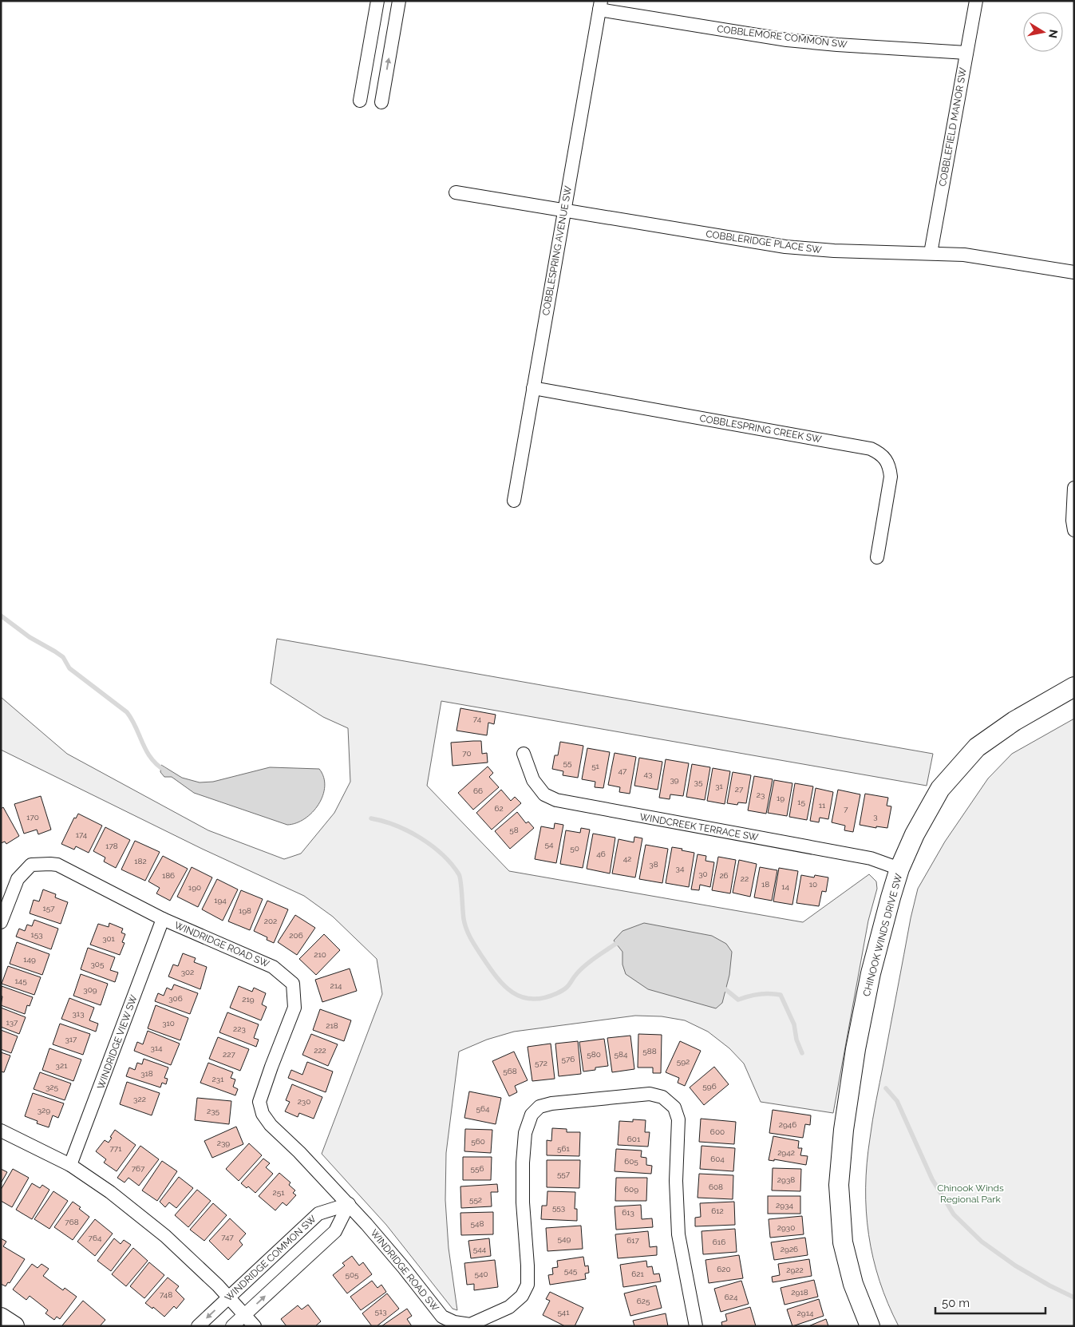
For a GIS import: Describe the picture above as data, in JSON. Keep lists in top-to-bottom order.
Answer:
{
  "streets": {
    "street": [
      "COBBLEMORE COMMON SW",
      "COBBLEFIELD MANOR SW",
      "COBBLERIDGE PLACE SW",
      "COBBLESPRING AVENUE SW",
      "COBBLESPRING CREEK SW",
      "WINDCREEK TERRACE SW",
      "CHINOOK WINDS DRIVE SW",
      "WINDRIDGE ROAD SW",
      "WINDRIDGE VIEW SW",
      "WINDRIDGE COMMON SW"
    ]
  },
  "crossings": [
    ["COBBLEMORE COMMON SW", "COBBLEFIELD MANOR SW"],
    ["COBBLEMORE COMMON SW", "COBBLESPRING AVENUE SW"],
    ["COBBLEFIELD MANOR SW", "COBBLERIDGE PLACE SW"],
    ["COBBLERIDGE PLACE SW", "COBBLESPRING AVENUE SW"],
    ["COBBLESPRING AVENUE SW", "COBBLESPRING CREEK SW"],
    ["WINDCREEK TERRACE SW", "CHINOOK WINDS DRIVE SW"],
    ["WINDRIDGE ROAD SW", "WINDRIDGE VIEW SW"],
    ["WINDRIDGE ROAD SW", "WINDRIDGE COMMON SW"]
  ],
  "parks": ["Chinook Winds Regional Park"],
  "house_numbers": [
    "74",
    "70",
    "55",
    "51",
    "47",
    "43",
    "39",
    "35",
    "31",
    "27",
    "66",
    "23",
    "19",
    "15",
    "11",
    "62",
    "7",
    "3",
    "170",
    "58",
    "174",
    "54",
    "178",
    "50",
    "46",
    "42",
    "182",
    "38",
    "34",
    "30",
    "186",
    "26",
    "22",
    "18",
    "10",
    "14",
    "190",
    "194",
    "157",
    "198",
    "202",
    "153",
    "206",
    "301",
    "210",
    "149",
    "305",
    "302",
    "145",
    "214",
    "309",
    "306",
    "219",
    "313",
    "137",
    "310",
    "218",
    "223",
    "317",
    "314",
    "222",
    "588",
    "227",
    "580",
    "584",
    "576",
    "592",
    "572",
    "321",
    "568",
    "318",
    "231",
    "596",
    "325",
    "322",
    "230",
    "564",
    "329",
    "235",
    "2946",
    "600",
    "601",
    "560",
    "239",
    "771",
    "561",
    "2942",
    "604",
    "605",
    "767",
    "556",
    "557",
    "2938",
    "608",
    "609",
    "251",
    "552",
    "2934",
    "553",
    "612",
    "613",
    "768",
    "548",
    "2930",
    "747",
    "764",
    "549",
    "617",
    "616",
    "544",
    "2926",
    "620",
    "2922",
    "545",
    "540",
    "621",
    "505",
    "2918",
    "748",
    "624",
    "625",
    "513",
    "541",
    "2914"
  ],
  "scale_bar": "50 m",
  "north": "right"
}
